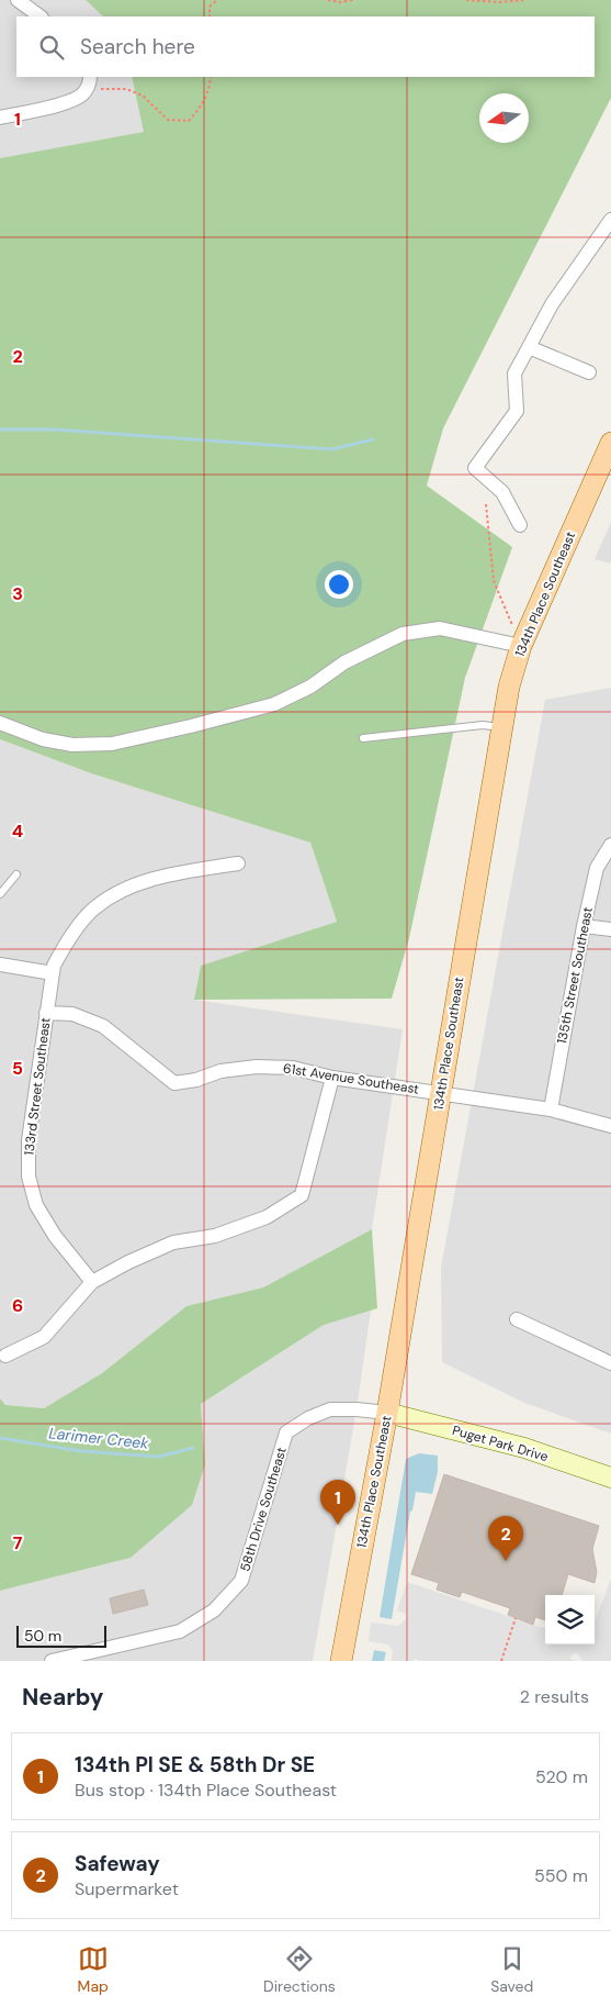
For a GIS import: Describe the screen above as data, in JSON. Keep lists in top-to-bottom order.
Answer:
{
  "streets": {
    "main road": ["134th Place Southeast"],
    "street": [
      "135th Street Southeast",
      "61st Avenue Southeast",
      "133rd Street Southeast",
      "Puget Park Drive",
      "58th Drive Southeast"
    ]
  },
  "crossings": [
    ["134th Place Southeast", "61st Avenue Southeast"],
    ["134th Place Southeast", "Puget Park Drive"],
    ["134th Place Southeast", "58th Drive Southeast"],
    ["135th Street Southeast", "61st Avenue Southeast"],
    ["61st Avenue Southeast", "133rd Street Southeast"],
    ["Puget Park Drive", "58th Drive Southeast"]
  ],
  "water": ["Larimer Creek"],
  "scale_bar": "50 m",
  "north": "left",
  "page": {
    "search": "Search here",
    "pins": ["1", "2"],
    "scale": "50 m",
    "heading": ["Nearby", "2 results"],
    "list": [
      {
        "mark": "1",
        "name": "134th Pl SE & 58th Dr SE",
        "note": "Bus stop · 134th Place Southeast",
        "value": "520 m"
      },
      {
        "mark": "2",
        "name": "Safeway",
        "note": "Supermarket",
        "value": "550 m"
      }
    ],
    "nav": ["Map", "Directions", "Saved"]
  },
  "grid": {
    "rows": [
      "1",
      "2",
      "3",
      "4",
      "5",
      "6",
      "7"
    ]
  }
}
